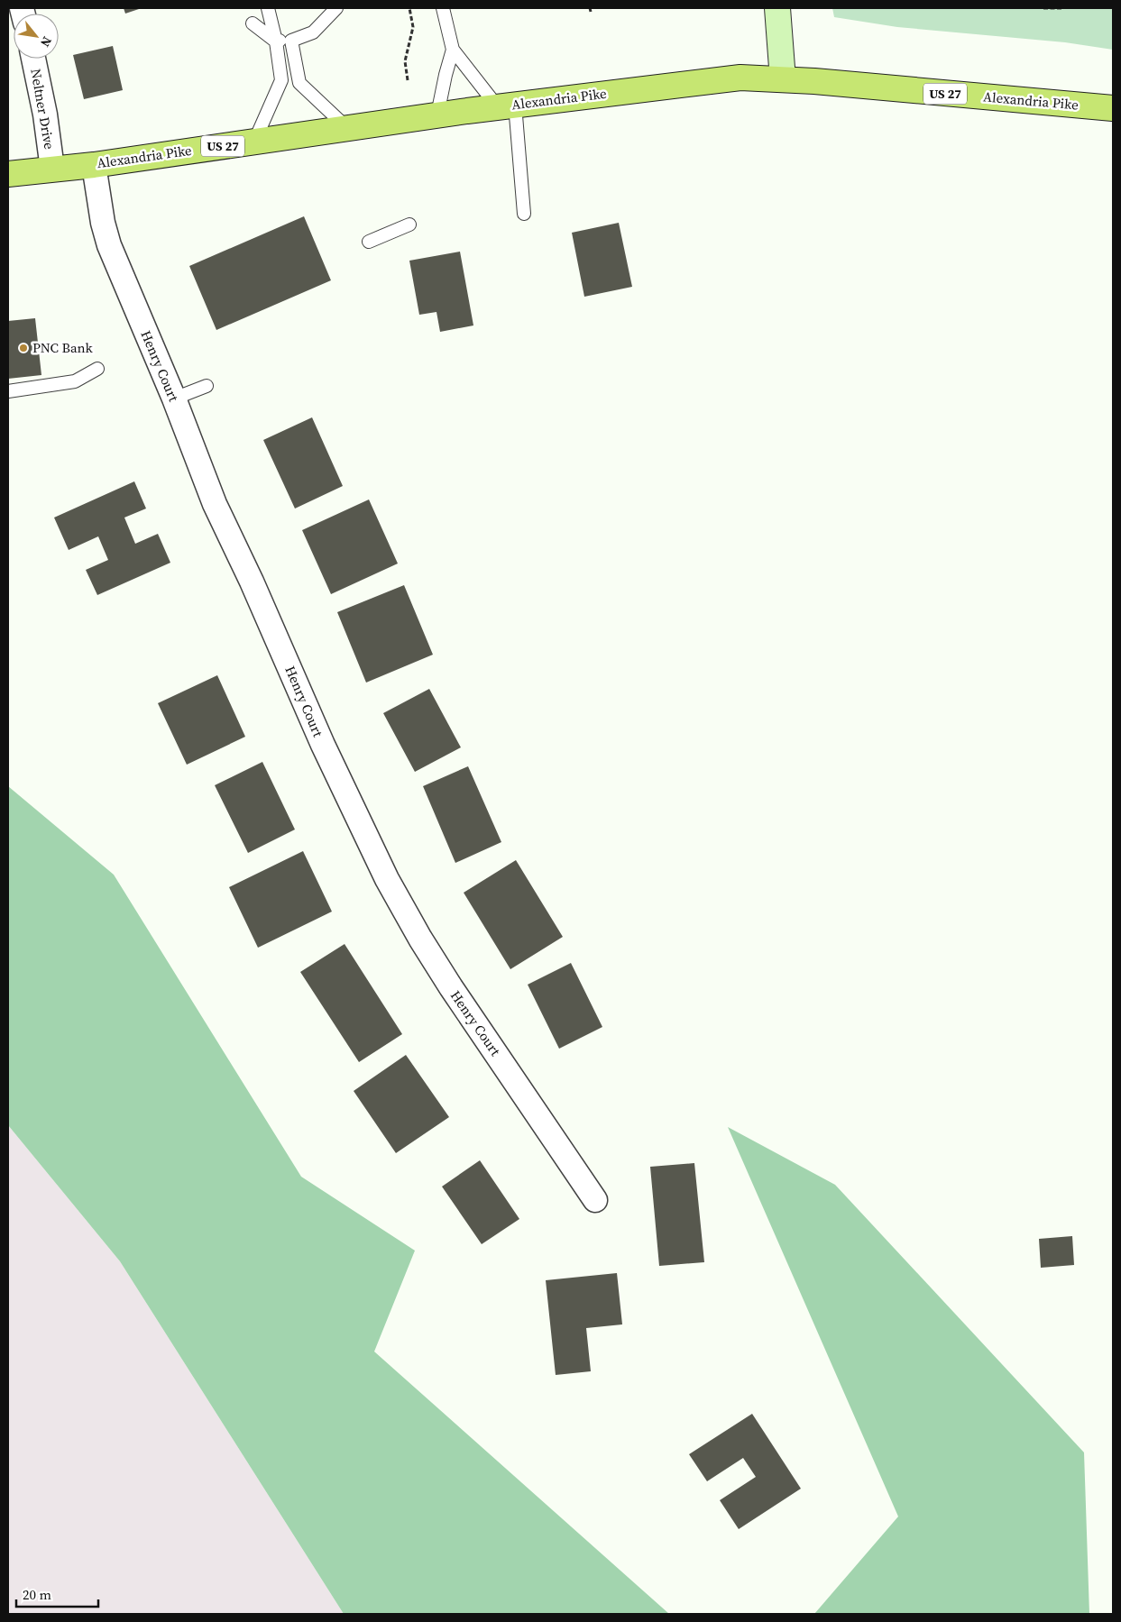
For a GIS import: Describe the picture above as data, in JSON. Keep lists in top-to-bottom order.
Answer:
{
  "streets": {
    "highway": ["US 27", "Alexandria Pike"],
    "street": ["Neltner Drive", "Henry Court"]
  },
  "crossings": [
    ["Alexandria Pike", "Neltner Drive"],
    ["Alexandria Pike", "Henry Court"]
  ],
  "places": ["PNC Bank"],
  "scale_bar": "20 m",
  "north": "bottom right"
}
